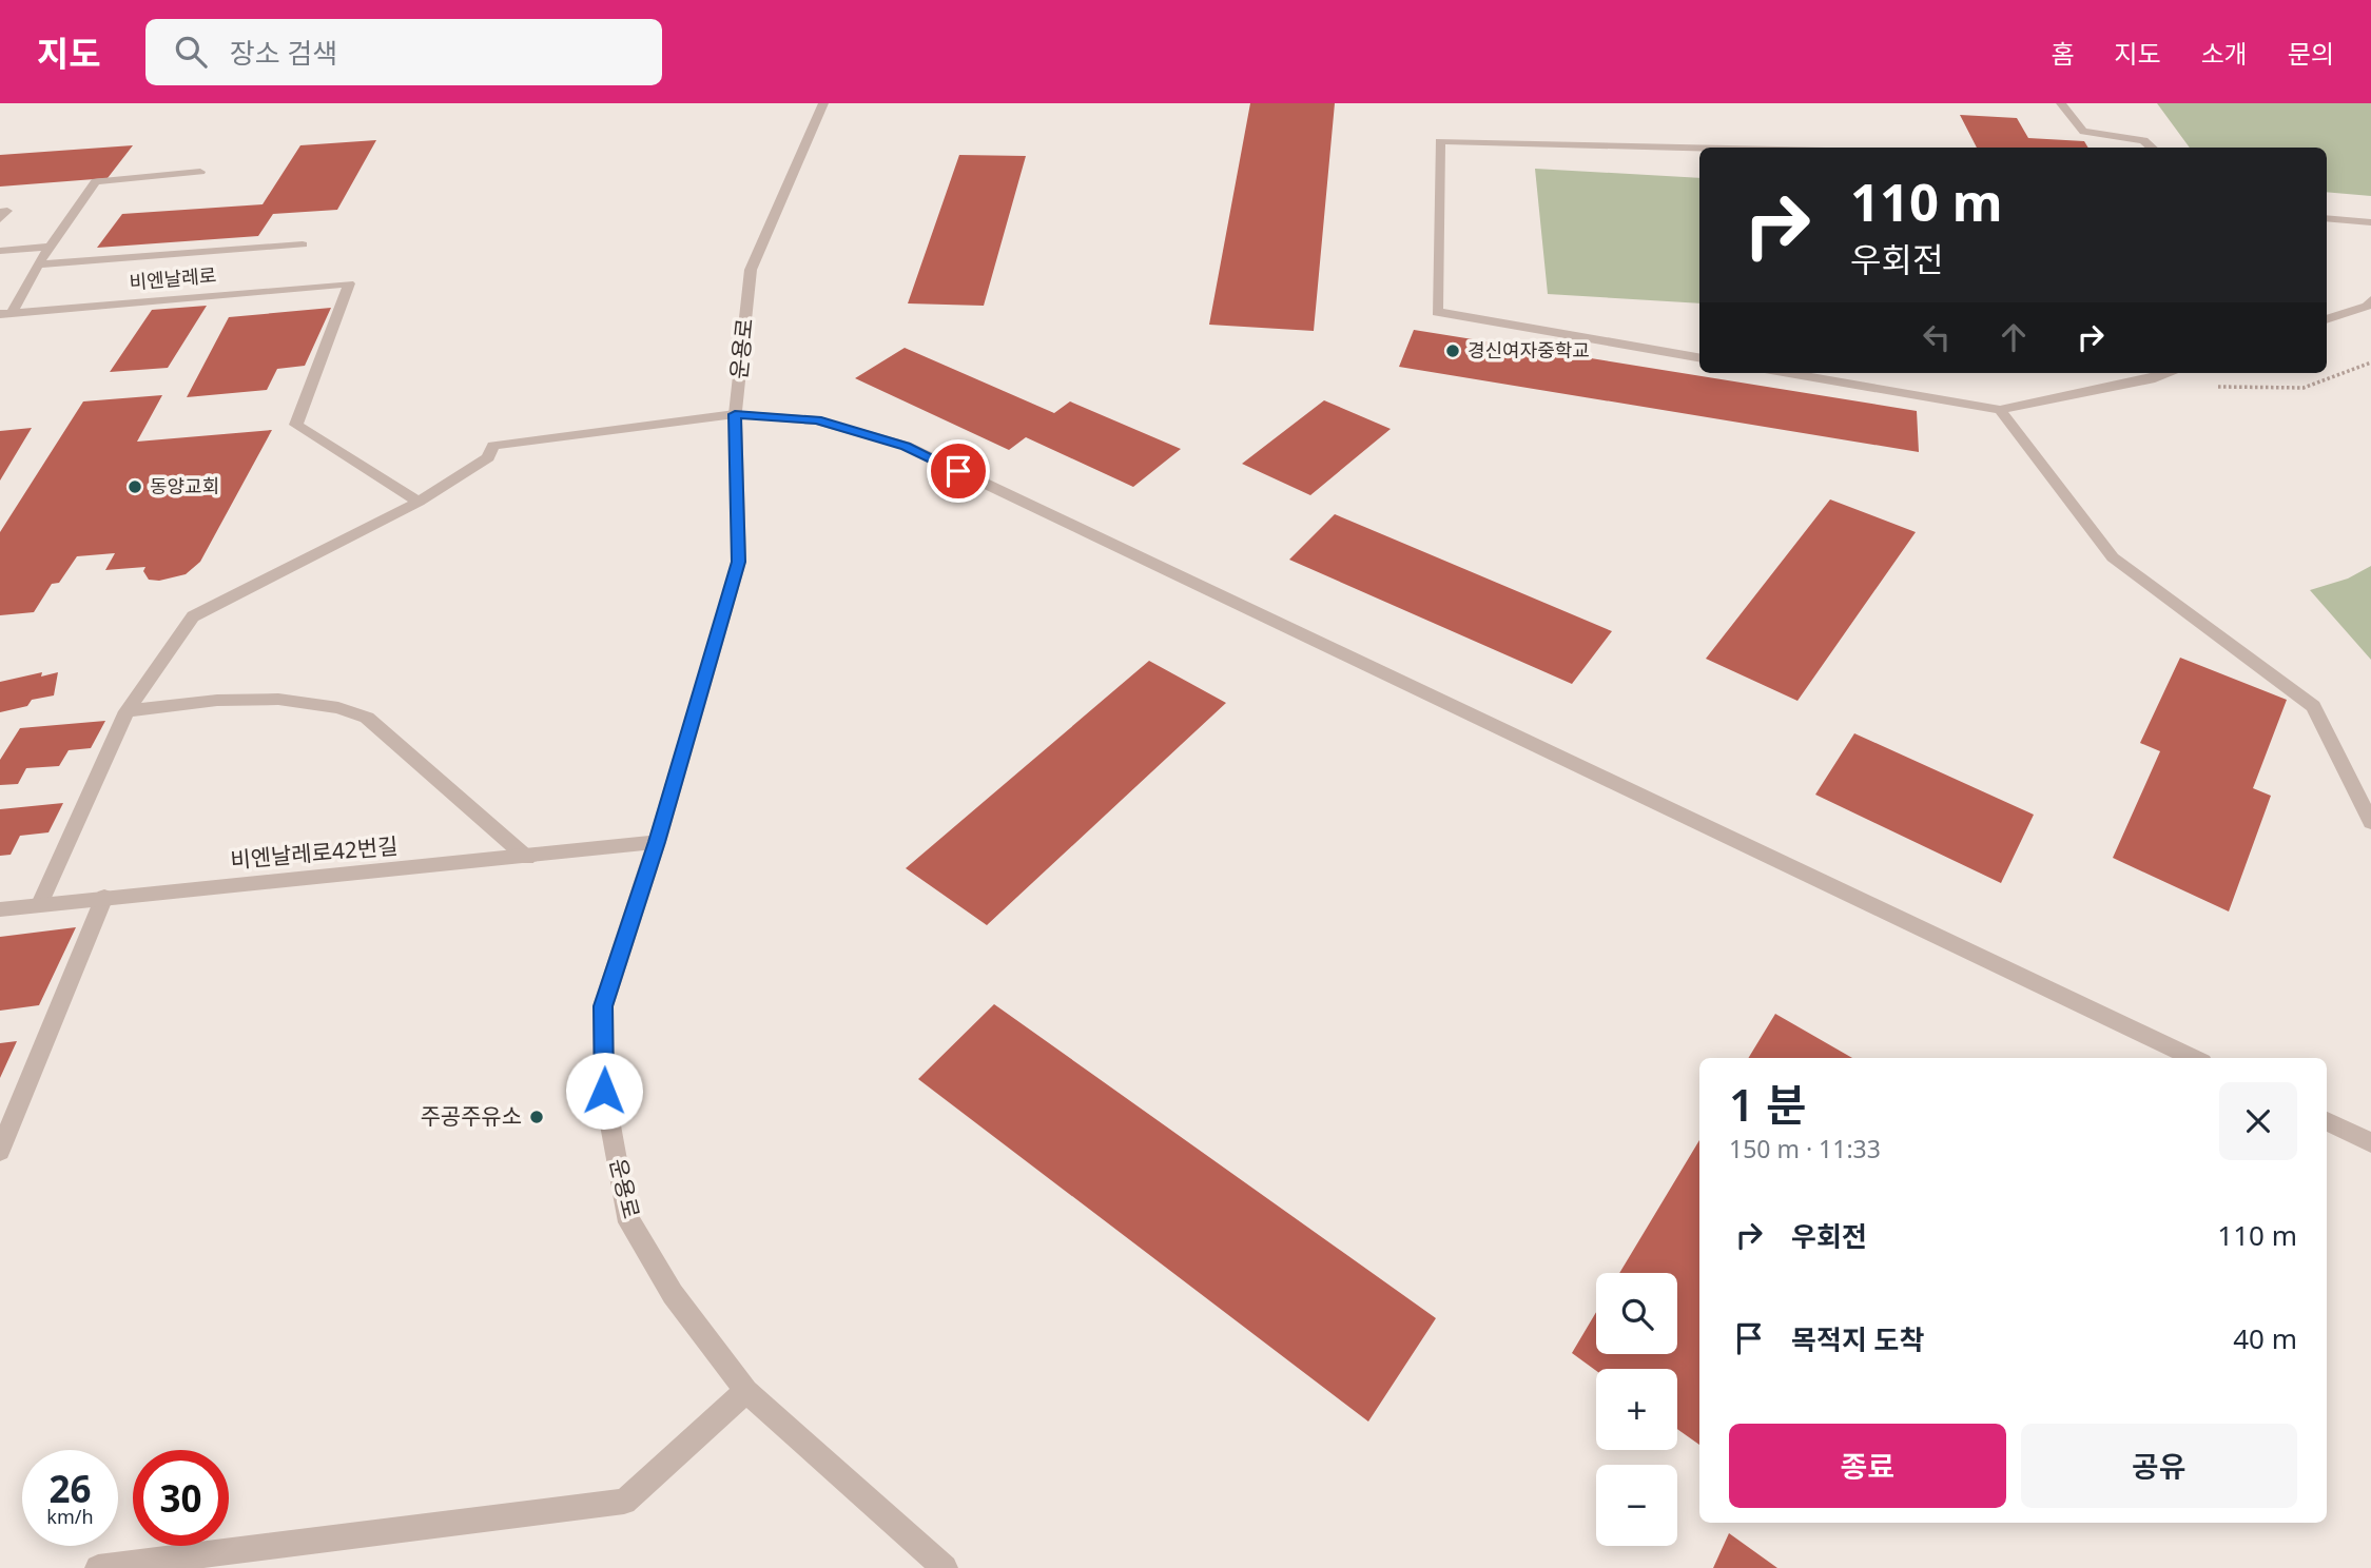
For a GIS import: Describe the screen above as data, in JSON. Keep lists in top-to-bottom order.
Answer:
{
  "streets": {
    "street": ["비엔날레로", "운용로", "비엔날레로42번길"]
  },
  "crossings": [
    ["운용로", "비엔날레로42번길"]
  ],
  "places": ["경신여자중학교", "동양교회", "주공주유소"],
  "page": {
    "header": "지도",
    "search": "장소 검색",
    "nav": [
      "홈",
      "지도",
      "소개",
      "문의"
    ],
    "turn": ["110 m", "우회전"],
    "heading": ["1 분", "150 m · 11:33"],
    "list": [
      {
        "name": "우회전",
        "value": "110 m"
      },
      {
        "name": "목적지 도착",
        "value": "40 m"
      }
    ],
    "map_buttons": ["+", "−"],
    "buttons": ["종료", "공유"],
    "speed": "26 km/h",
    "limit": "30"
  }
}
